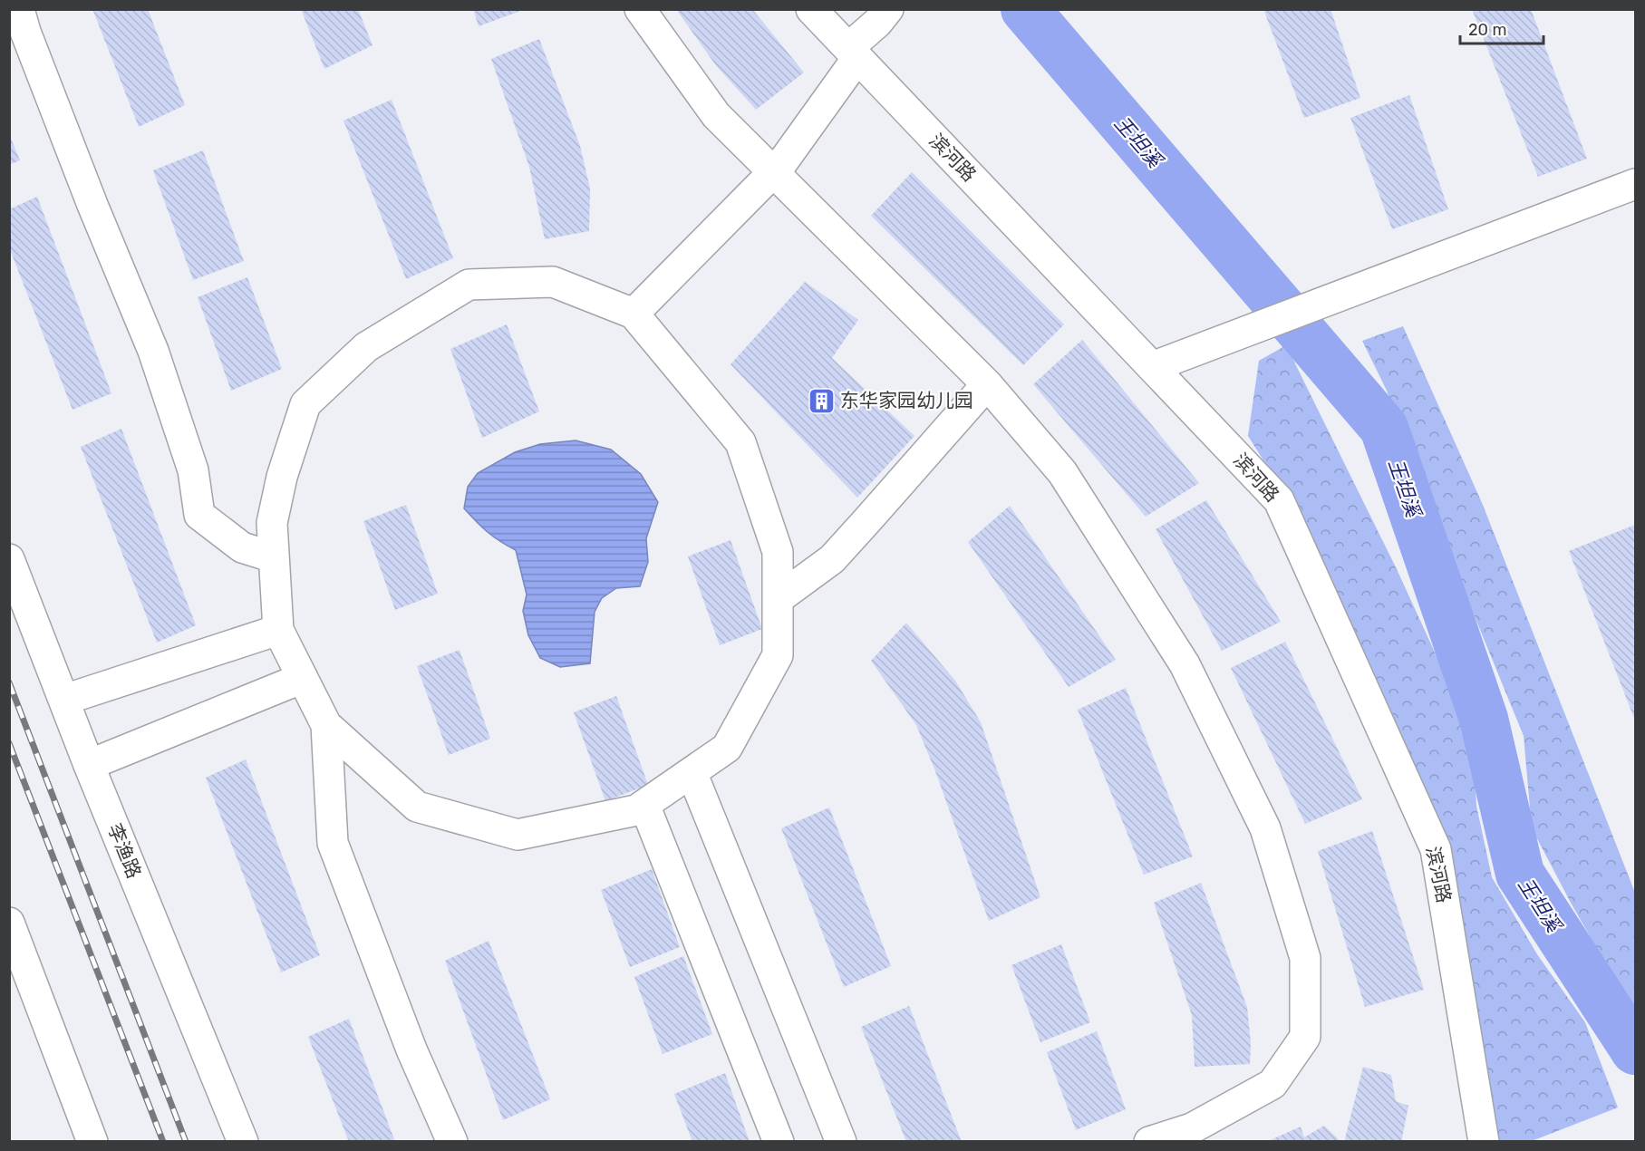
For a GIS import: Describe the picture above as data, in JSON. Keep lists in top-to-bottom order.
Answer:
{
  "streets": {
    "street": ["滨河路", "李渔路"]
  },
  "water": ["王坦溪"],
  "places": {
    "building": ["东华家园幼儿园"]
  },
  "scale_bar": "20 m"
}
